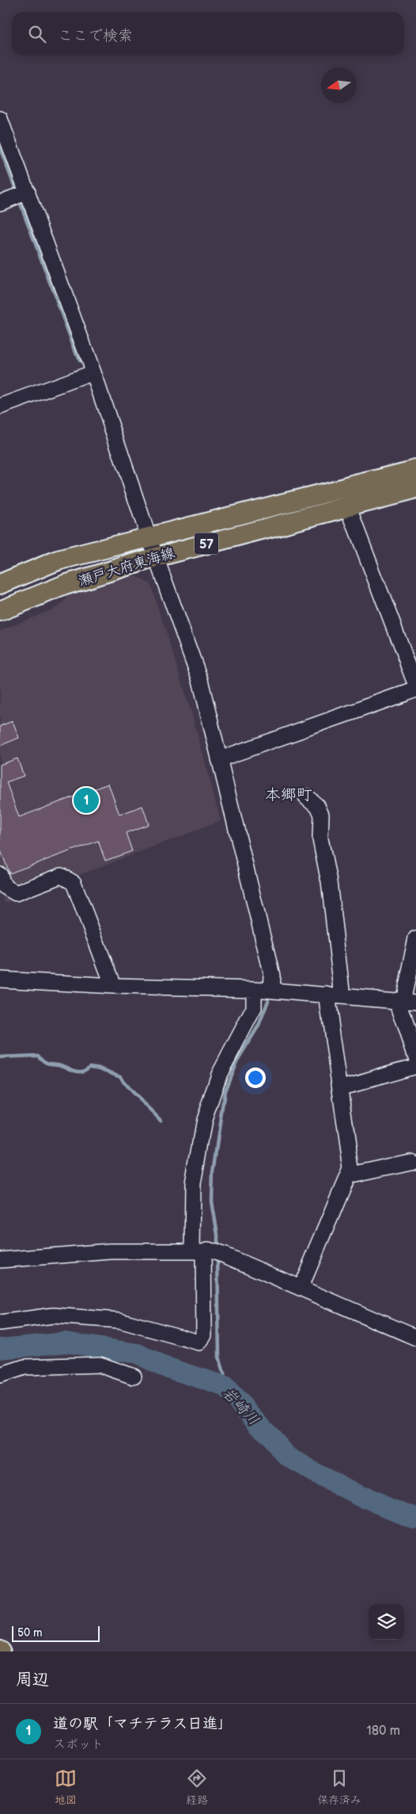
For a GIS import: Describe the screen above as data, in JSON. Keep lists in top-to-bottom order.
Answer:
{
  "streets": {
    "main road": ["57", "瀬戸大府東海線"]
  },
  "districts": ["本郷町"],
  "water": ["岩崎川"],
  "scale_bar": "50 m",
  "north": "left",
  "page": {
    "search": "ここで検索",
    "pins": "1",
    "scale": "50 m",
    "heading": "周辺",
    "list": [
      {
        "mark": "1",
        "name": "道の駅「マチテラス日進」",
        "note": "スポット",
        "value": "180 m"
      }
    ],
    "nav": ["地図", "経路", "保存済み"]
  }
}
